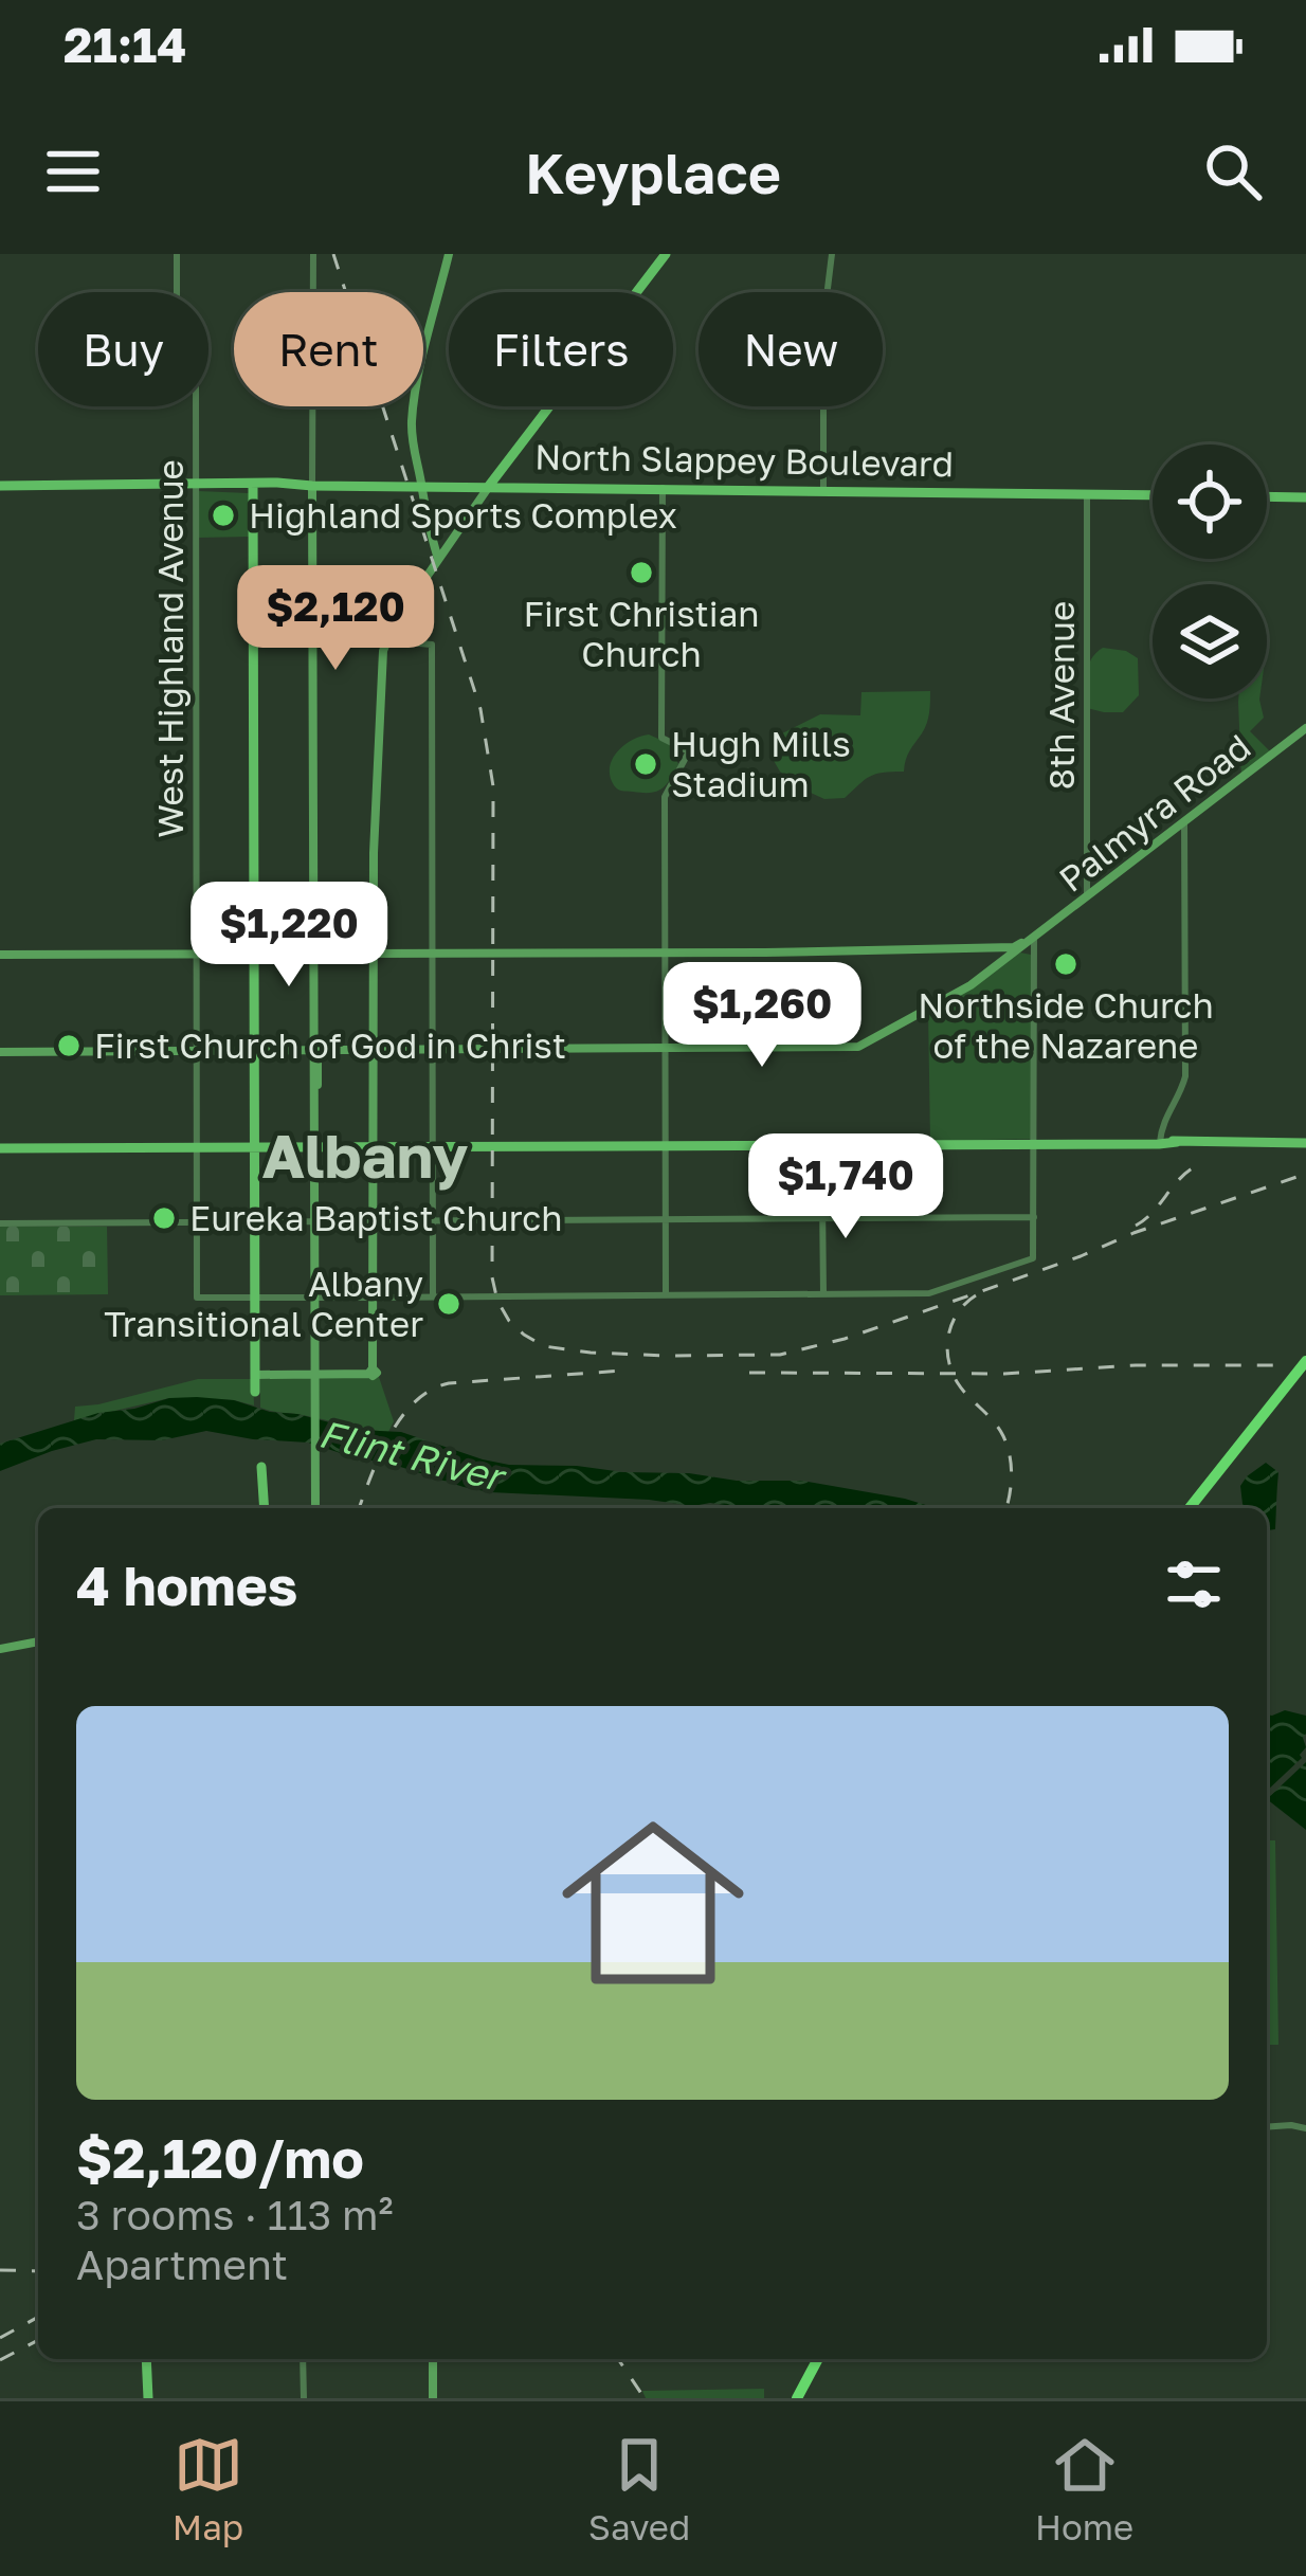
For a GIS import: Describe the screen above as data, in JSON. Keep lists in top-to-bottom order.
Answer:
{
  "streets": {
    "main road": ["North Slappey Boulevard", "Palmyra Road"],
    "street": ["West Highland Avenue", "8th Avenue"]
  },
  "crossings": [
    ["North Slappey Boulevard", "West Highland Avenue"],
    ["North Slappey Boulevard", "8th Avenue"],
    ["8th Avenue", "Palmyra Road"]
  ],
  "districts": ["Albany"],
  "water": ["Flint River"],
  "places": [
    "Highland Sports Complex",
    "First Christian Church",
    "Hugh Mills Stadium",
    "Northside Church of the Nazarene",
    "First Church of God in Christ",
    "Eureka Baptist Church",
    "Albany Transitional Center"
  ],
  "page": {
    "status": "21:14",
    "header": "Keyplace",
    "chip": [
      "Buy",
      "Rent",
      "Filters",
      "New"
    ],
    "price": [
      "$2,120",
      "$1,220",
      "$1,260",
      "$1,740"
    ],
    "heading": "4 homes",
    "list": [
      {
        "name": "$2,120/mo",
        "note": "3 rooms · 113 m² · Apartment"
      }
    ],
    "tabs": ["Map", "Saved", "Home"]
  }
}
